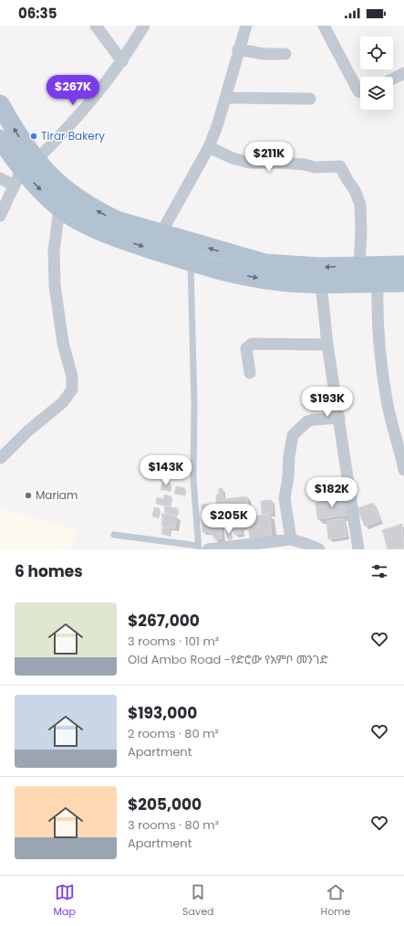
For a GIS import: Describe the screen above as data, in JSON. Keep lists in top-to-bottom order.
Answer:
{
  "places": ["Tirar Bakery", "Mariam"],
  "page": {
    "status": "06:35",
    "price": [
      "$267K",
      "$211K",
      "$193K",
      "$143K",
      "$182K",
      "$205K"
    ],
    "heading": "6 homes",
    "list": [
      {
        "name": "$267,000",
        "note": "3 rooms · 101 m² · Old Ambo Road -የድሮው የአምቦ መንገድ"
      },
      {
        "name": "$193,000",
        "note": "2 rooms · 80 m² · Apartment"
      },
      {
        "name": "$205,000",
        "note": "3 rooms · 80 m² · Apartment"
      }
    ],
    "tabs": ["Map", "Saved", "Home"]
  }
}
